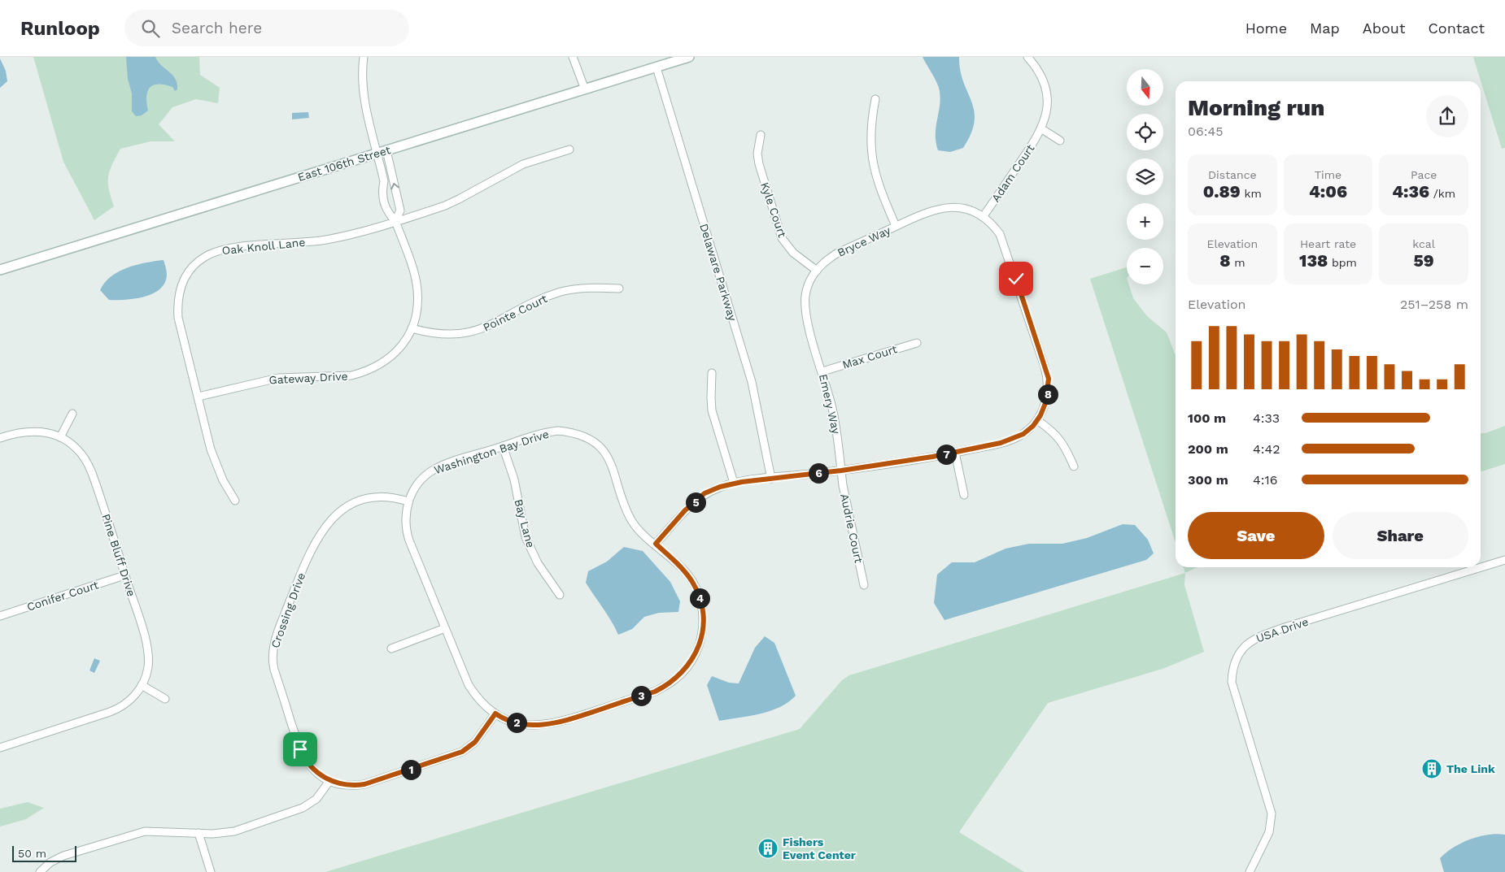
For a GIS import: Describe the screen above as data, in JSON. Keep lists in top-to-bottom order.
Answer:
{
  "streets": {
    "main road": ["East 106th Street"],
    "street": [
      "Adam Court",
      "Kyle Court",
      "Bryce Way",
      "Oak Knoll Lane",
      "Delaware Parkway",
      "Pointe Court",
      "Max Court",
      "Gateway Drive",
      "Emery Way",
      "Washington Bay Drive",
      "Bay Lane",
      "Audrie Court",
      "Pine Bluff Drive",
      "Conifer Court",
      "Crossing Drive",
      "USA Drive"
    ]
  },
  "crossings": [
    ["East 106th Street", "Delaware Parkway"],
    ["East 106th Street", "Gateway Drive"],
    ["Adam Court", "Bryce Way"],
    ["Kyle Court", "Bryce Way"],
    ["Bryce Way", "Emery Way"],
    ["Oak Knoll Lane", "Gateway Drive"],
    ["Pointe Court", "Gateway Drive"],
    ["Max Court", "Emery Way"],
    ["Emery Way", "Audrie Court"],
    ["Washington Bay Drive", "Bay Lane"],
    ["Washington Bay Drive", "Crossing Drive"],
    ["Pine Bluff Drive", "Conifer Court"]
  ],
  "places": {
    "building": ["The Link", "Fishers Event Center"]
  },
  "scale_bar": "50 m",
  "north": "bottom",
  "page": {
    "header": "Runloop",
    "search": "Search here",
    "nav": [
      "Home",
      "Map",
      "About",
      "Contact"
    ],
    "map_buttons": ["+", "−"],
    "heading": ["Morning run", "06:45"],
    "stats": [
      ["Distance", "0.89 km"],
      ["Time", "4:06"],
      ["Pace", "4:36 /km"],
      ["Elevation", "8 m"],
      ["Heart rate", "138 bpm"],
      ["kcal", "59"]
    ],
    "chart": ["Elevation", "251–258 m"],
    "pins": [
      "8",
      "7",
      "6",
      "5",
      "4",
      "3",
      "2",
      "1"
    ],
    "list": [
      {
        "name": "100 m",
        "note": "4:33"
      },
      {
        "name": "200 m",
        "note": "4:42"
      },
      {
        "name": "300 m",
        "note": "4:16"
      }
    ],
    "buttons": ["Save", "Share"],
    "scale": "50 m"
  }
}
